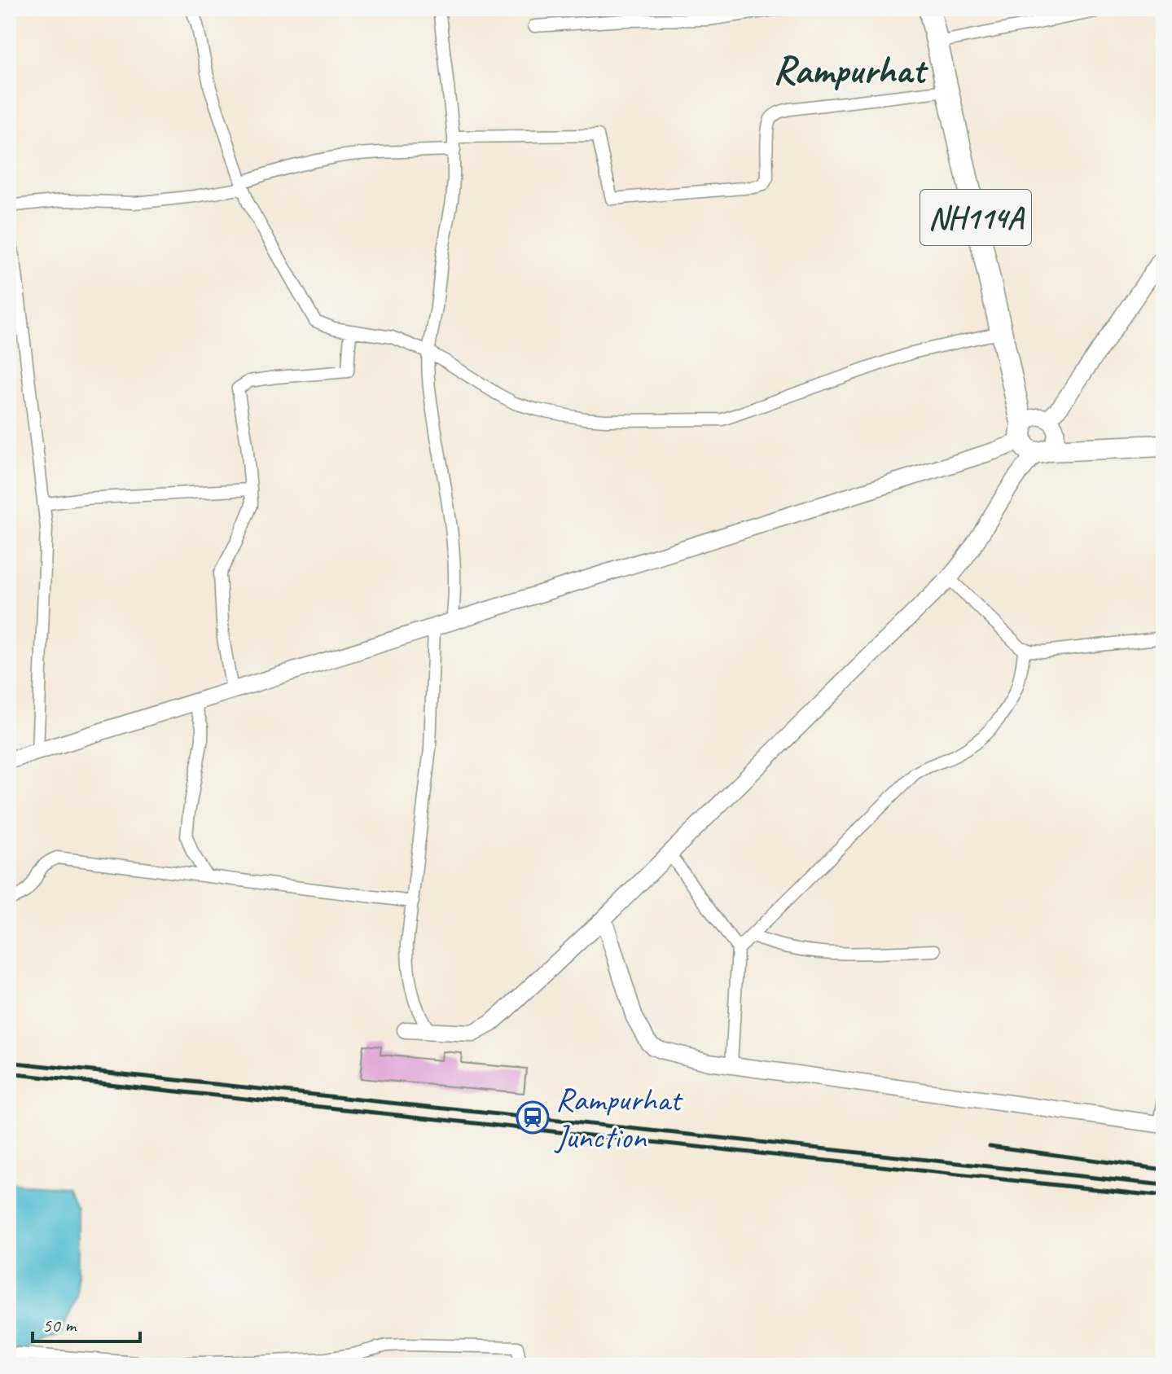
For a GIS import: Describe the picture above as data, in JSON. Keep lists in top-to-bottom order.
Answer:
{
  "streets": {
    "highway": ["NH114A"]
  },
  "districts": ["Rampurhat"],
  "places": {
    "station": ["Rampurhat Junction"]
  },
  "scale_bar": "50 m"
}
